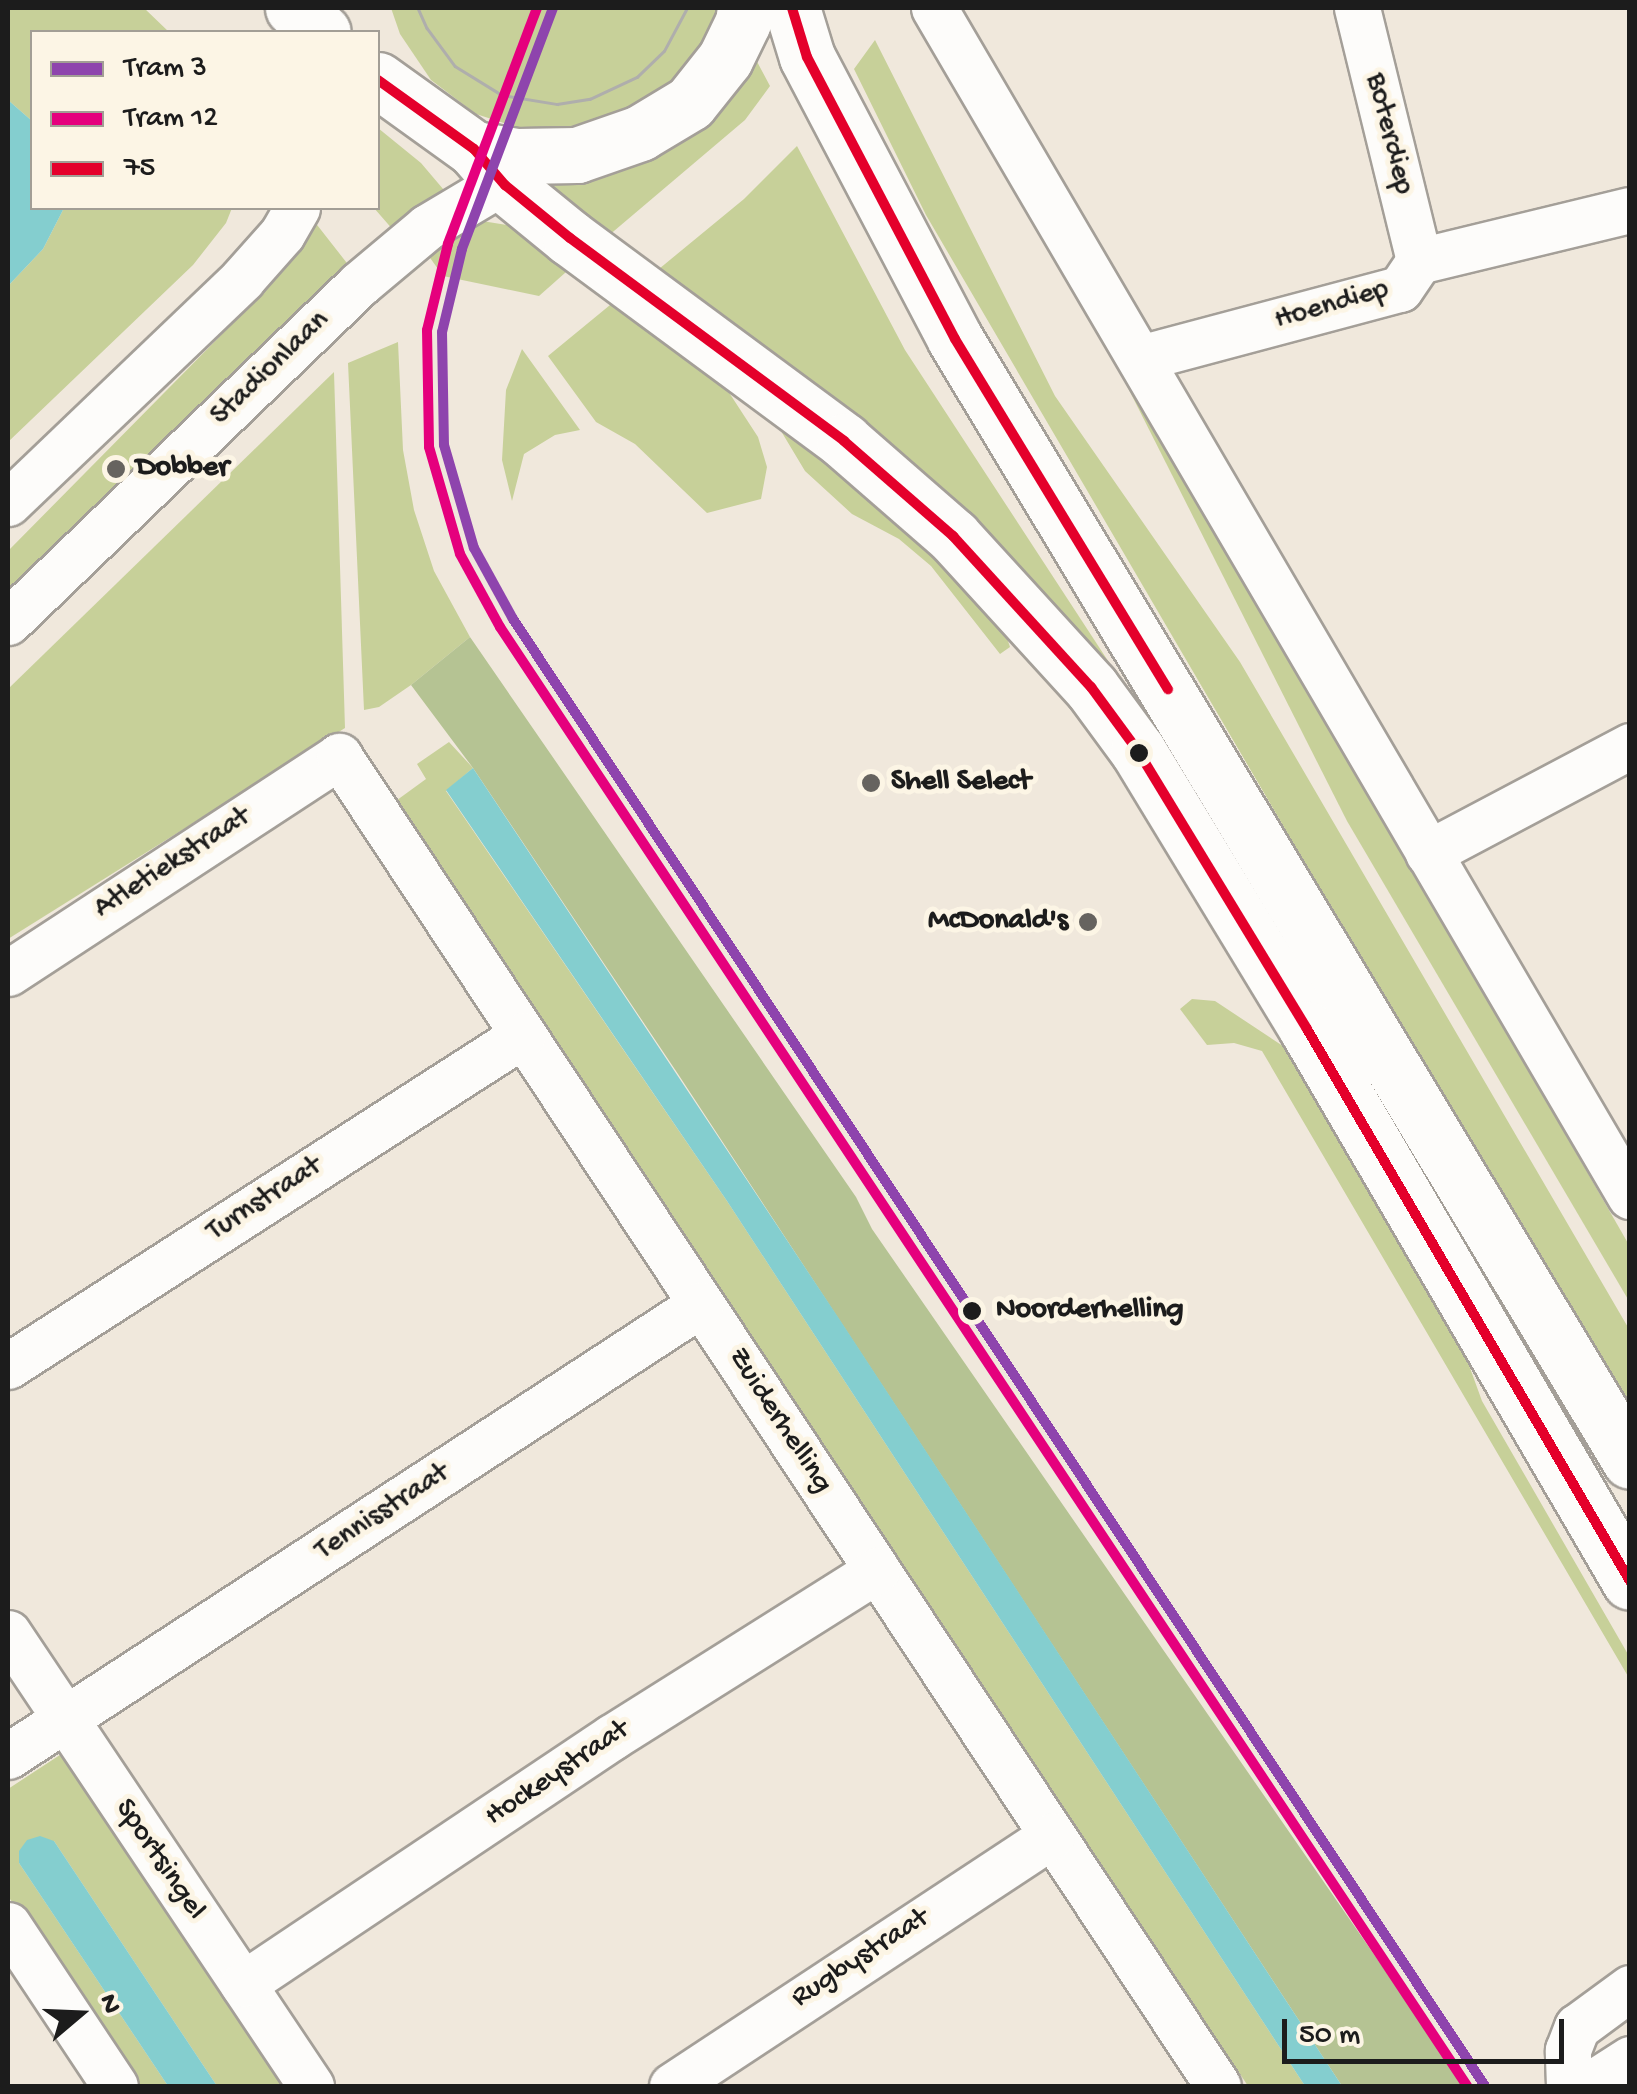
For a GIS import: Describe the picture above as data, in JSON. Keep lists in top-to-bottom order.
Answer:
{
  "streets": {
    "street": [
      "Boterdiep",
      "Hoendiep",
      "Stadionlaan",
      "Atletiekstraat",
      "Turnstraat",
      "Zuiderhelling",
      "Tennisstraat",
      "Hockeystraat",
      "Sportsingel",
      "Rugbystraat"
    ]
  },
  "crossings": [
    ["Boterdiep", "Hoendiep"],
    ["Atletiekstraat", "Zuiderhelling"],
    ["Turnstraat", "Zuiderhelling"],
    ["Zuiderhelling", "Tennisstraat"],
    ["Zuiderhelling", "Hockeystraat"],
    ["Zuiderhelling", "Rugbystraat"],
    ["Tennisstraat", "Sportsingel"],
    ["Hockeystraat", "Sportsingel"]
  ],
  "places": [
    "Dobber",
    "Shell Select",
    "McDonald's",
    "Noorderhelling"
  ],
  "lines": ["tram line 3", "tram line 12", "transit line 75"],
  "legend": ["Tram 3", "Tram 12", "75"],
  "scale_bar": "50 m",
  "north": "right"
}
